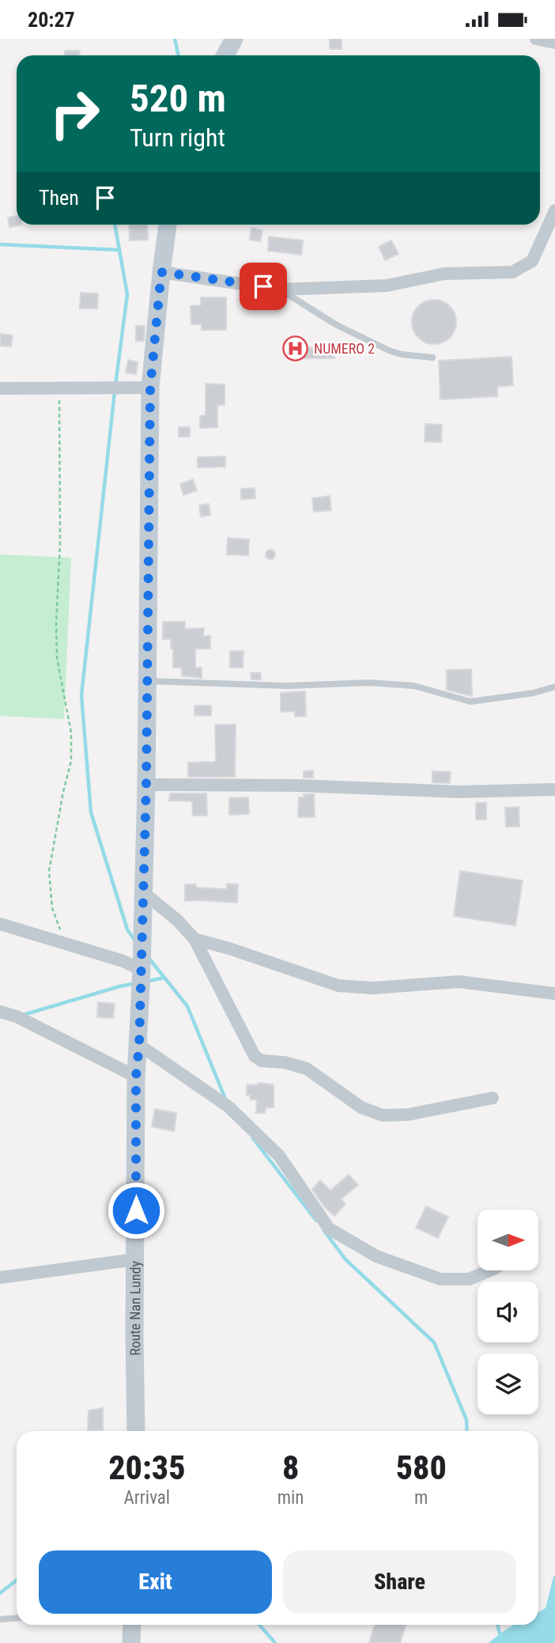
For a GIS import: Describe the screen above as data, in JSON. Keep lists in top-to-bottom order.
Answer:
{
  "streets": {
    "main road": ["Route Nan Lundy"]
  },
  "places": {
    "hospital": ["NUMERO 2"]
  },
  "north": "right",
  "page": {
    "status": "20:27",
    "turn": ["520 m", "Turn right"],
    "then": "Then",
    "eta": [
      "20:35",
      "Arrival",
      "8",
      "min",
      "580",
      "m"
    ],
    "buttons": ["Exit", "Share"]
  }
}
